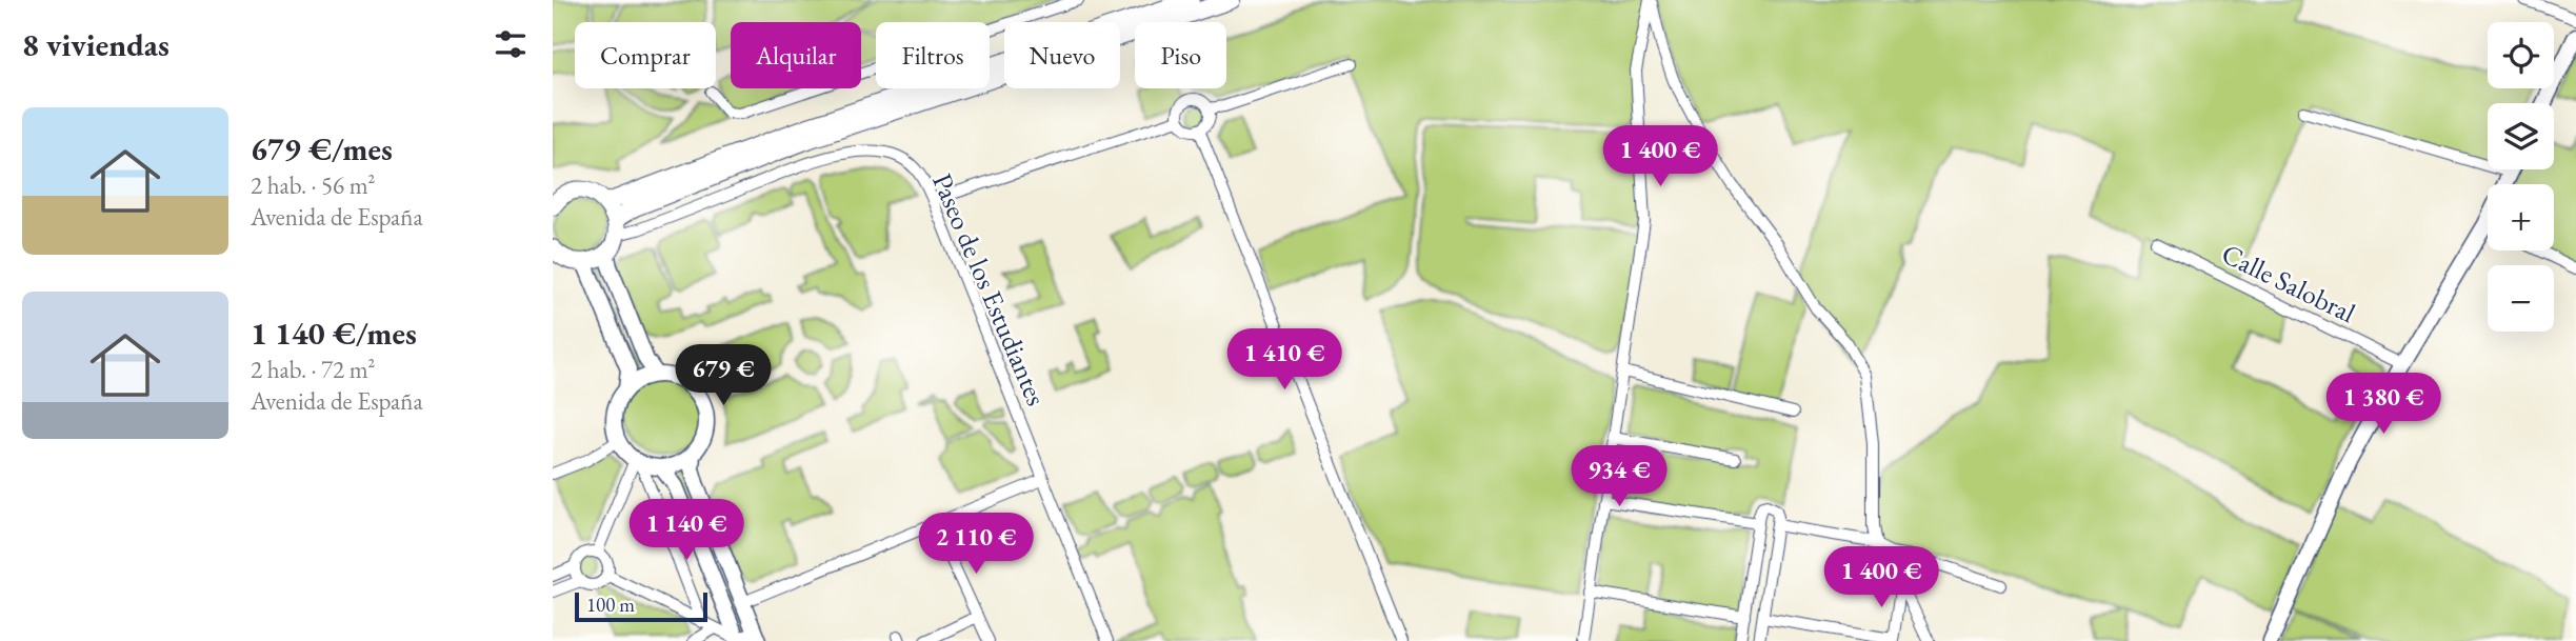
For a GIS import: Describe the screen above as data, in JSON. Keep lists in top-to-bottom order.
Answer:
{
  "streets": {
    "street": ["Calle Salobral", "Paseo de los Estudiantes"]
  },
  "scale_bar": "100 m",
  "page": {
    "heading": "8 viviendas",
    "map_buttons": ["+", "−"],
    "chip": [
      "Comprar",
      "Alquilar",
      "Filtros",
      "Nuevo",
      "Piso"
    ],
    "list": [
      {
        "name": "679 €/mes",
        "note": "2 hab. · 56 m² · Avenida de España"
      },
      {
        "name": "1 140 €/mes",
        "note": "2 hab. · 72 m² · Avenida de España"
      }
    ],
    "price": [
      "1 400 €",
      "1 410 €",
      "679 €",
      "1 380 €",
      "934 €",
      "1 140 €",
      "2 110 €",
      "1 400 €"
    ],
    "scale": "100 m"
  }
}
